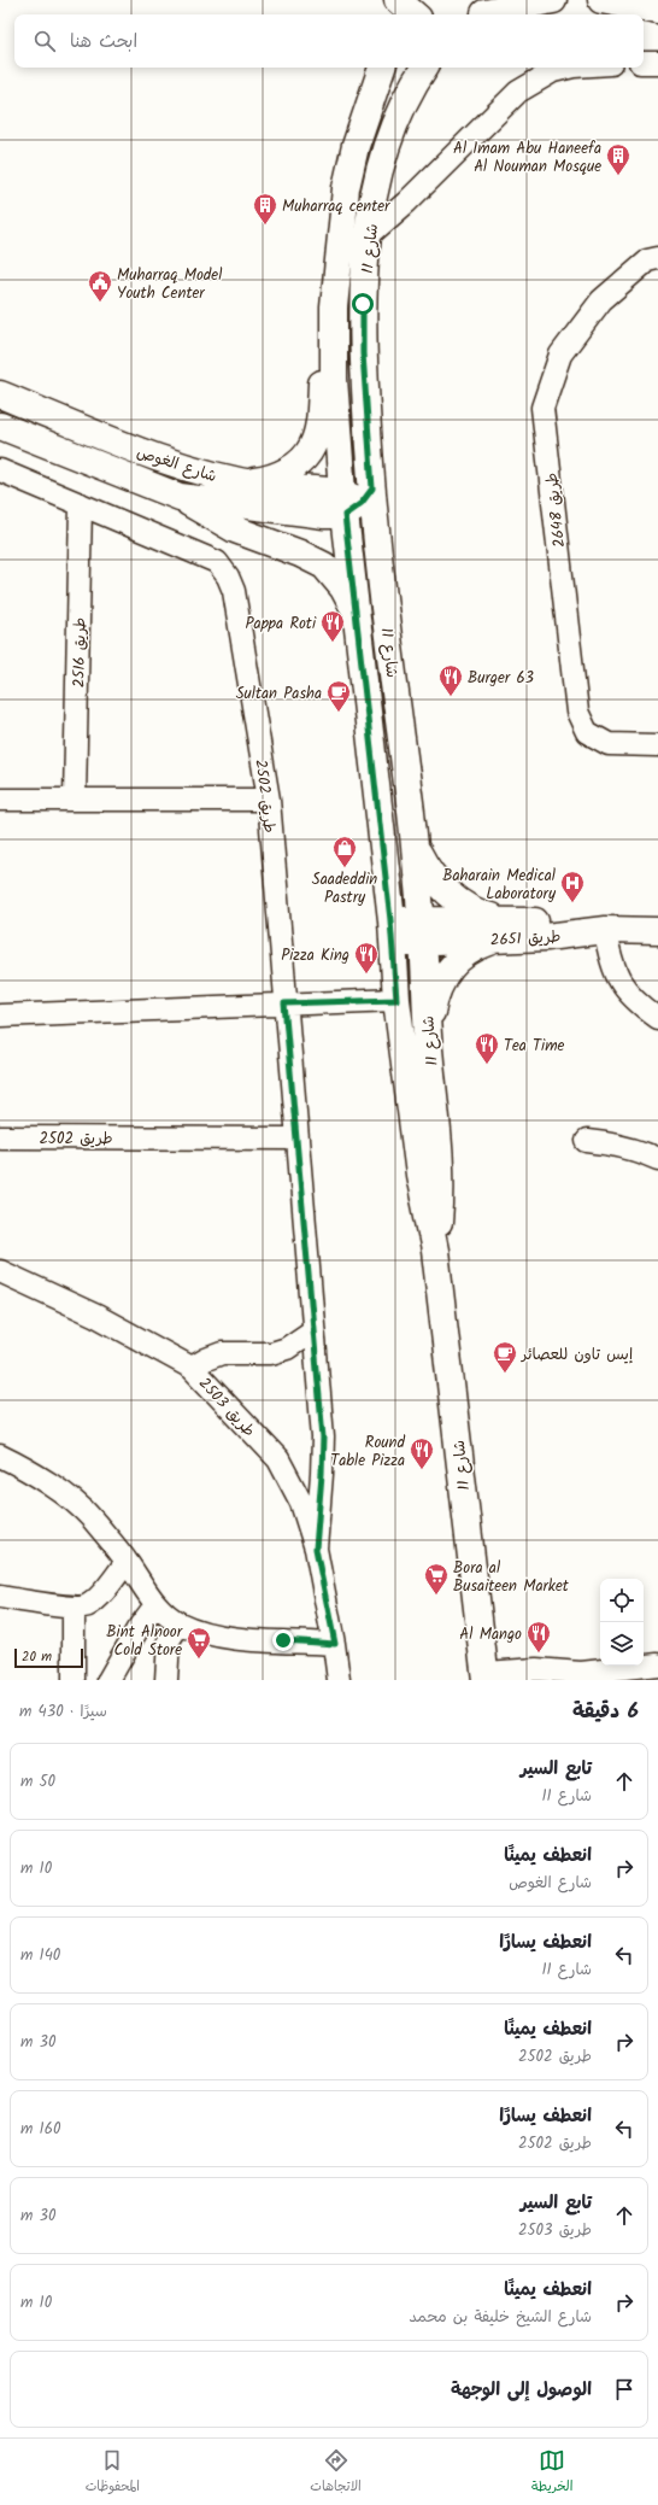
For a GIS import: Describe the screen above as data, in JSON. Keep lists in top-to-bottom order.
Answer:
{
  "streets": {
    "main road": ["شارع 11", "شارع الغوص", "طريق 2651"],
    "street": [
      "طريق 2648",
      "طريق 2516",
      "طريق 2502",
      "طريق 2503"
    ]
  },
  "crossings": [
    ["شارع 11", "شارع الغوص"],
    ["شارع 11", "طريق 2651"],
    ["طريق 2516", "طريق 2502"],
    ["طريق 2502", "طريق 2503"]
  ],
  "places": {
    "building": ["Al Imam Abu Haneefa Al Nouman Mosque", "Muharraq center"],
    "public building": ["Muharraq Model Youth Center"],
    "restaurant": [
      "Pappa Roti",
      "Burger 63",
      "Pizza King",
      "Tea Time",
      "Round Table Pizza",
      "Al Mango"
    ],
    "cafe": ["Sultan Pasha", "إيس تاون للعصائر"],
    "shop": ["Saadeddin Pastry"],
    "hospital": ["Baharain Medical Laboratory"],
    "supermarket": ["Bora al Busaiteen Market", "Bint Alnoor Cold Store"]
  },
  "scale_bar": "20 m",
  "page": {
    "search": "ابحث هنا",
    "scale": "20 m",
    "heading": ["6 دقيقة", "سيرًا · 430 m"],
    "list": [
      ["تابع السير", "شارع 11", "50 m"],
      ["انعطف يمينًا", "شارع الغوص", "10 m"],
      ["انعطف يسارًا", "شارع 11", "140 m"],
      ["انعطف يمينًا", "طريق 2502", "30 m"],
      ["انعطف يسارًا", "طريق 2502", "160 m"],
      ["تابع السير", "طريق 2503", "30 m"],
      ["انعطف يمينًا", "شارع الشيخ خليفة بن محمد", "10 m"],
      "الوصول إلى الوجهة"
    ],
    "nav": ["الخريطة", "الاتجاهات", "المحفوظات"]
  }
}
